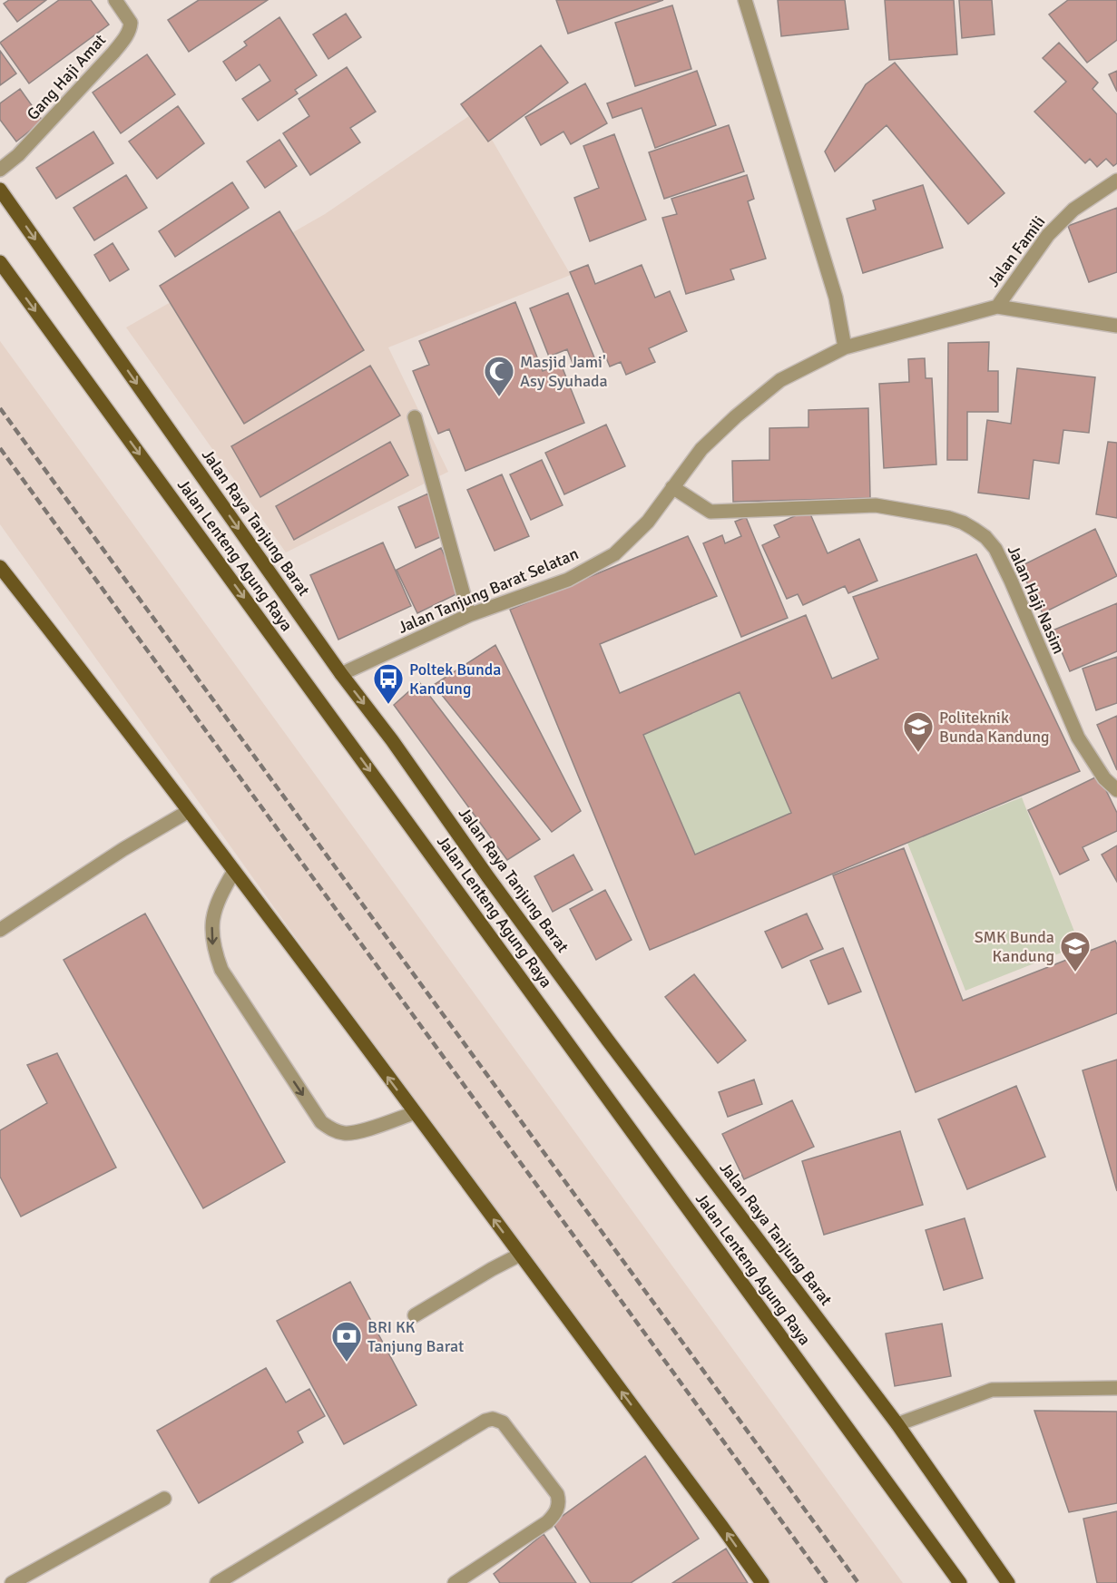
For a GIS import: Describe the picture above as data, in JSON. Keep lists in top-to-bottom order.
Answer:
{
  "streets": {
    "main road": ["Jalan Raya Tanjung Barat", "Jalan Lenteng Agung Raya"],
    "street": [
      "Gang Haji Amat",
      "Jalan Famili",
      "Jalan Tanjung Barat Selatan",
      "Jalan Haji Nasim"
    ]
  },
  "crossings": [
    ["Jalan Famili", "Jalan Tanjung Barat Selatan"],
    ["Jalan Raya Tanjung Barat", "Jalan Tanjung Barat Selatan"],
    ["Jalan Tanjung Barat Selatan", "Jalan Haji Nasim"]
  ],
  "one_way": ["Jalan Raya Tanjung Barat", "Jalan Lenteng Agung Raya"],
  "places": {
    "mosque": ["Masjid Jami' Asy Syuhada"],
    "bus stop": ["Poltek Bunda Kandung"],
    "school or university": ["Politeknik Bunda Kandung", "SMK Bunda Kandung"],
    "bank": ["BRI KK Tanjung Barat"]
  }
}
